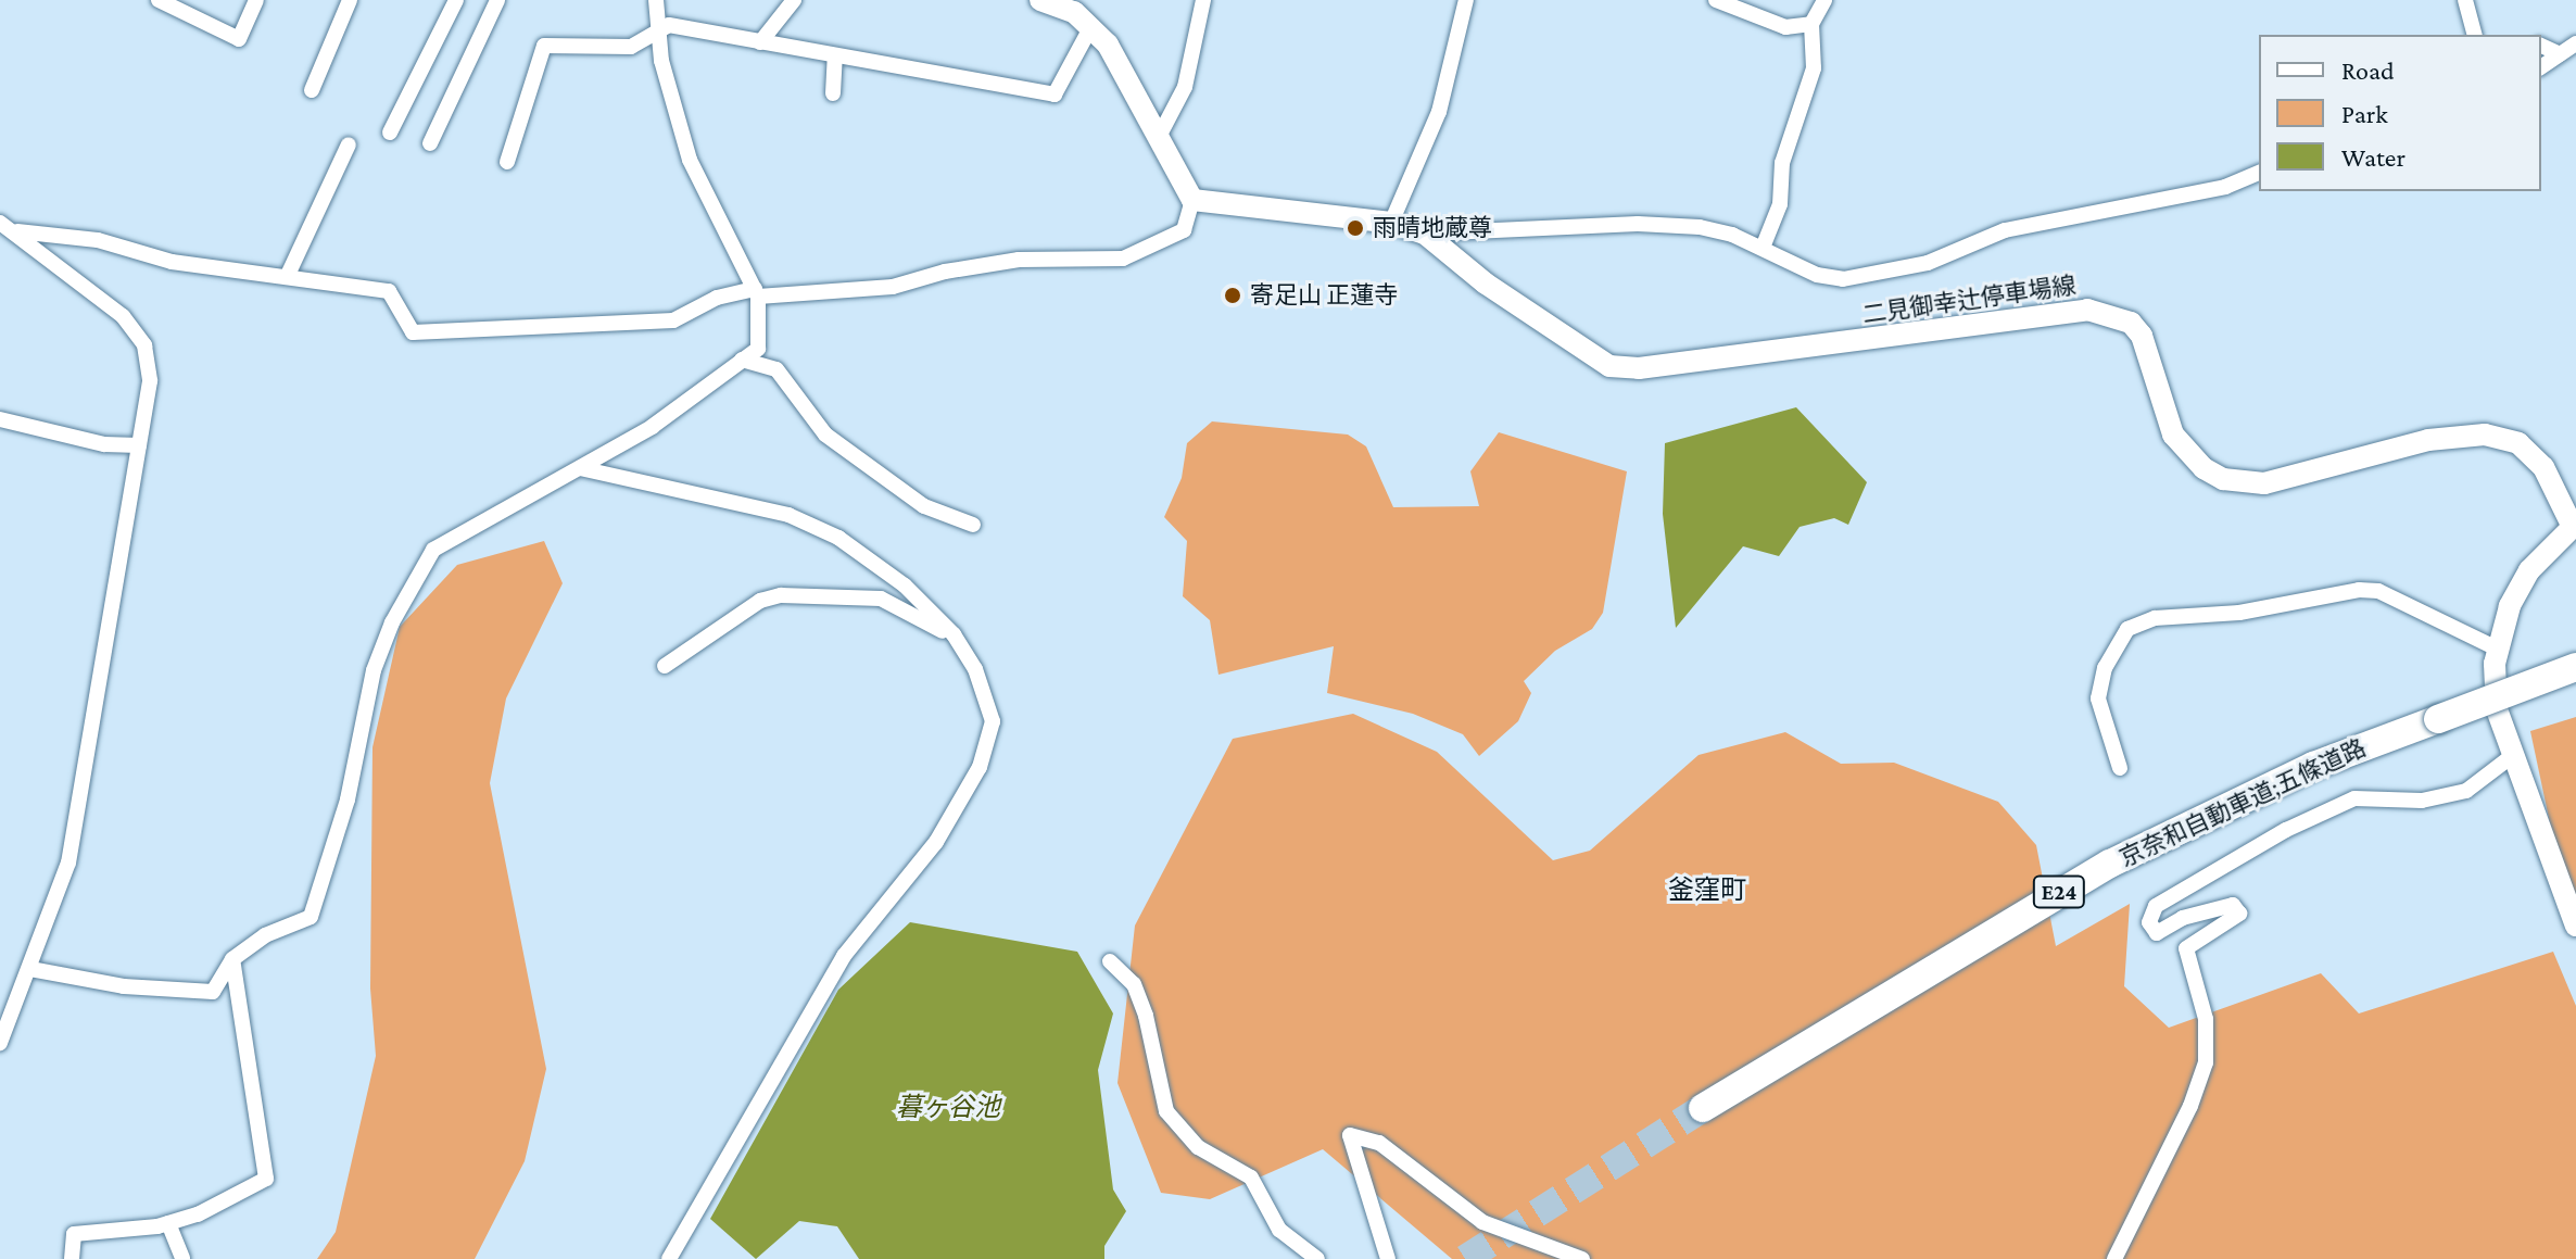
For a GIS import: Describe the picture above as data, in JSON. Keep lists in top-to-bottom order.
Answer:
{
  "streets": {
    "highway": ["京奈和自動車道;五條道路", "E24"],
    "main road": ["二見御幸辻停車場線"]
  },
  "districts": ["釜窪町"],
  "water": ["暮ヶ谷池"],
  "places": ["雨晴地蔵尊", "寄足山 正蓮寺"],
  "legend": ["Road", "Park", "Water"]
}
